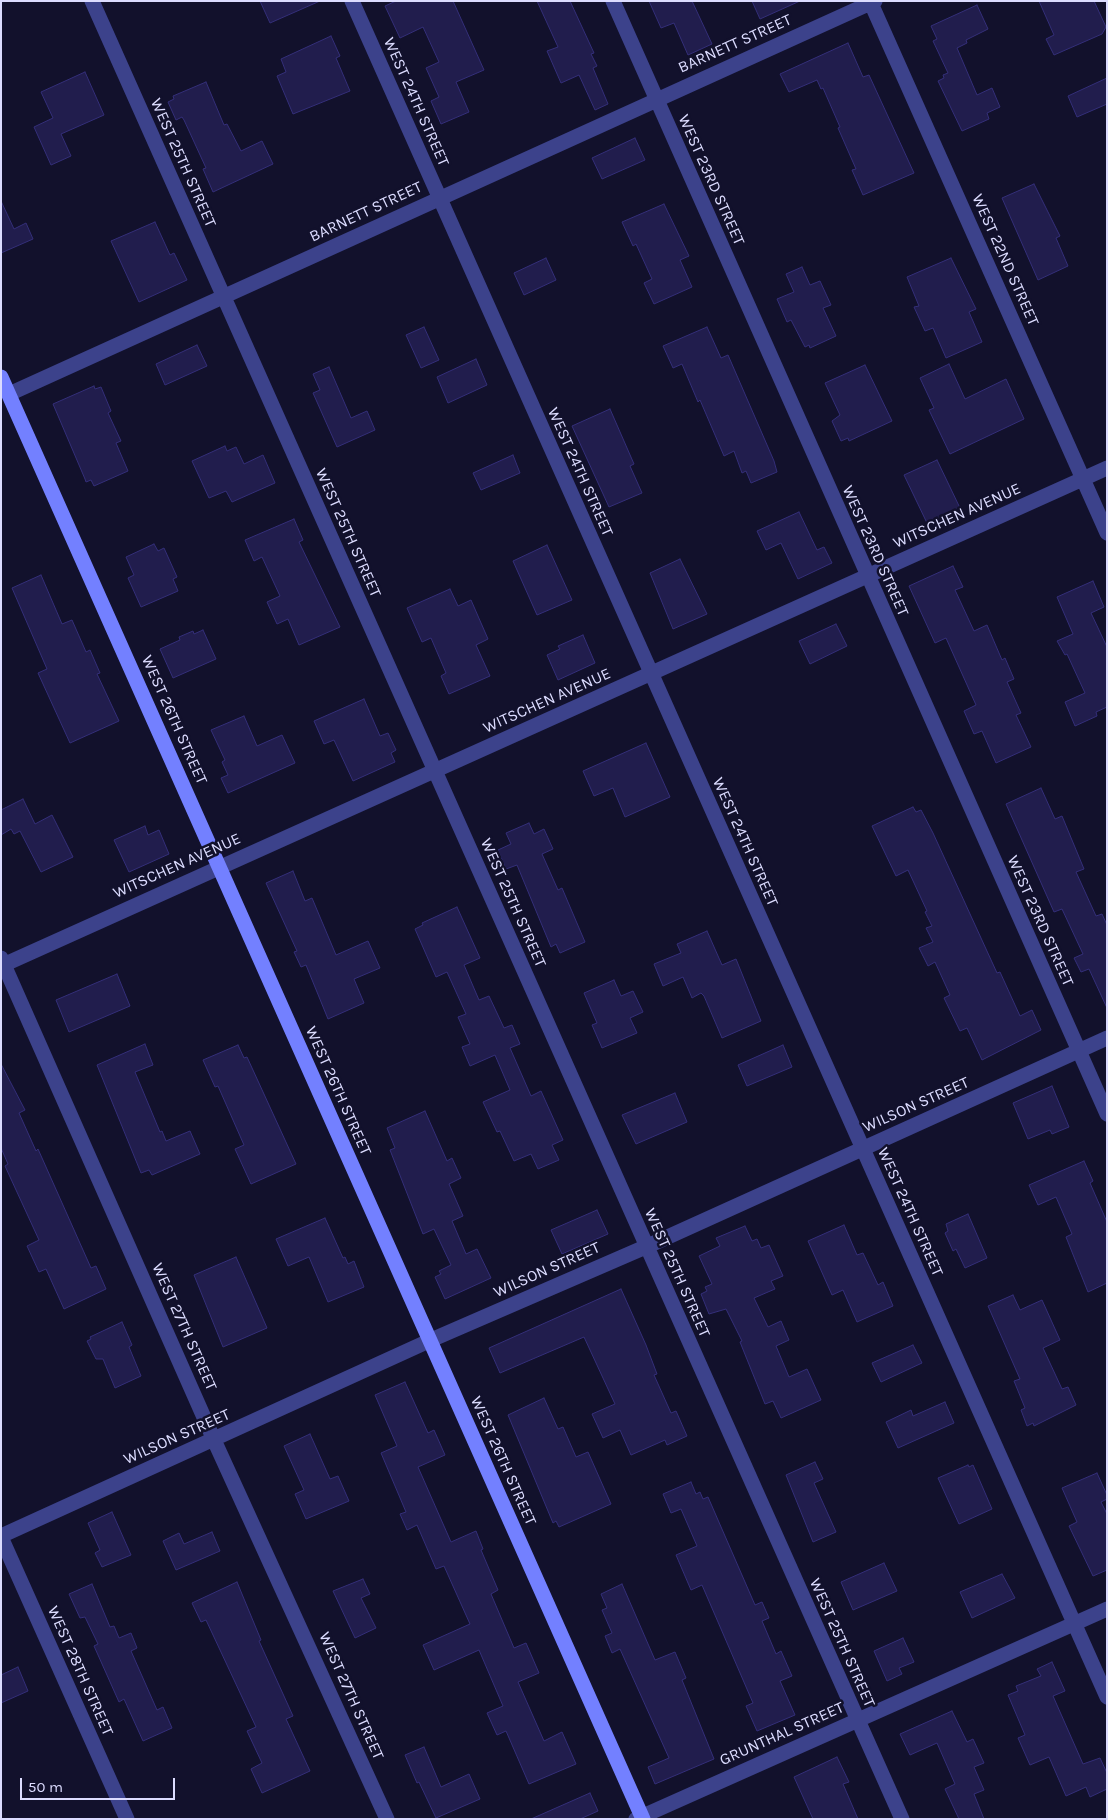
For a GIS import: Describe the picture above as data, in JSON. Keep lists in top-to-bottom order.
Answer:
{
  "streets": {
    "main road": ["WEST 26TH STREET"],
    "street": [
      "BARNETT STREET",
      "WEST 24TH STREET",
      "WEST 25TH STREET",
      "WEST 23RD STREET",
      "WEST 22ND STREET",
      "WITSCHEN AVENUE",
      "WILSON STREET",
      "WEST 27TH STREET",
      "WEST 28TH STREET",
      "GRUNTHAL STREET"
    ]
  },
  "crossings": [
    ["BARNETT STREET", "WEST 24TH STREET"],
    ["BARNETT STREET", "WEST 25TH STREET"],
    ["BARNETT STREET", "WEST 23RD STREET"],
    ["BARNETT STREET", "WEST 22ND STREET"],
    ["BARNETT STREET", "WEST 26TH STREET"],
    ["WEST 24TH STREET", "WITSCHEN AVENUE"],
    ["WEST 24TH STREET", "WILSON STREET"],
    ["WEST 24TH STREET", "GRUNTHAL STREET"],
    ["WEST 25TH STREET", "WITSCHEN AVENUE"],
    ["WEST 25TH STREET", "WILSON STREET"],
    ["WEST 25TH STREET", "GRUNTHAL STREET"],
    ["WEST 23RD STREET", "WITSCHEN AVENUE"],
    ["WEST 23RD STREET", "WILSON STREET"],
    ["WEST 22ND STREET", "WITSCHEN AVENUE"],
    ["WITSCHEN AVENUE", "WEST 26TH STREET"],
    ["WITSCHEN AVENUE", "WEST 27TH STREET"],
    ["WEST 26TH STREET", "WILSON STREET"],
    ["WEST 26TH STREET", "GRUNTHAL STREET"],
    ["WILSON STREET", "WEST 27TH STREET"],
    ["WILSON STREET", "WEST 28TH STREET"]
  ],
  "scale_bar": "50 m"
}
